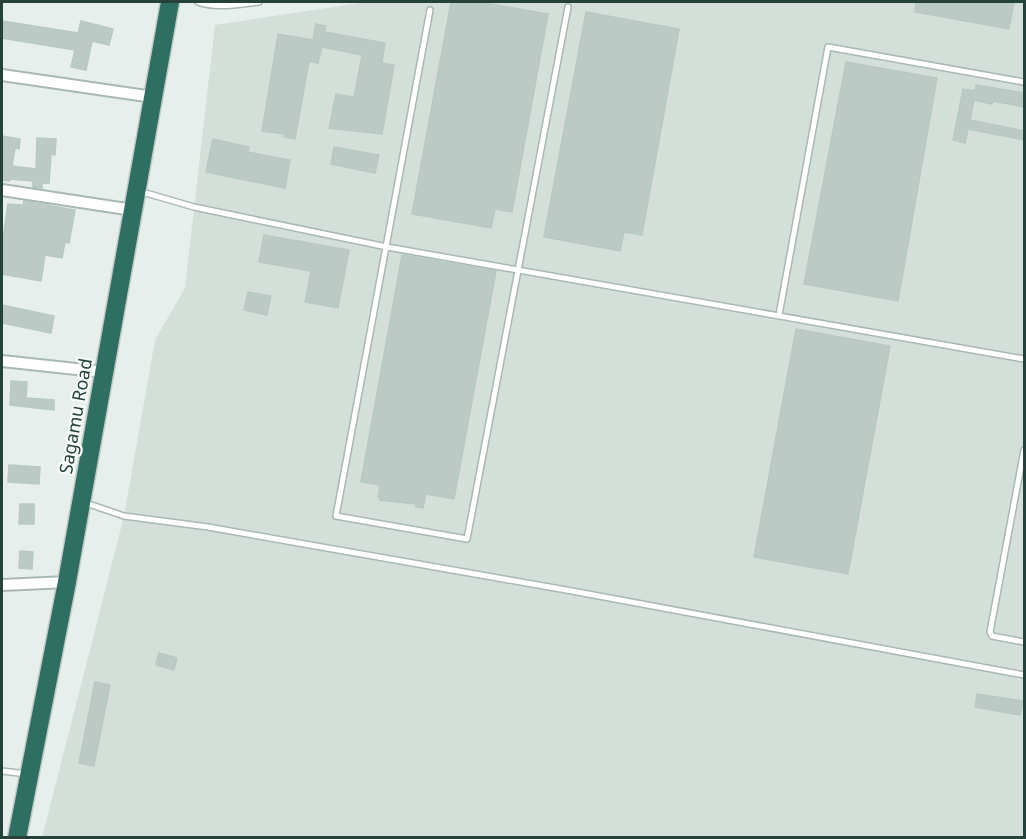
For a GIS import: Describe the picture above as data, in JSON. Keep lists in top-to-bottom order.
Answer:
{
  "streets": {
    "highway": ["Sagamu Road"]
  }
}
